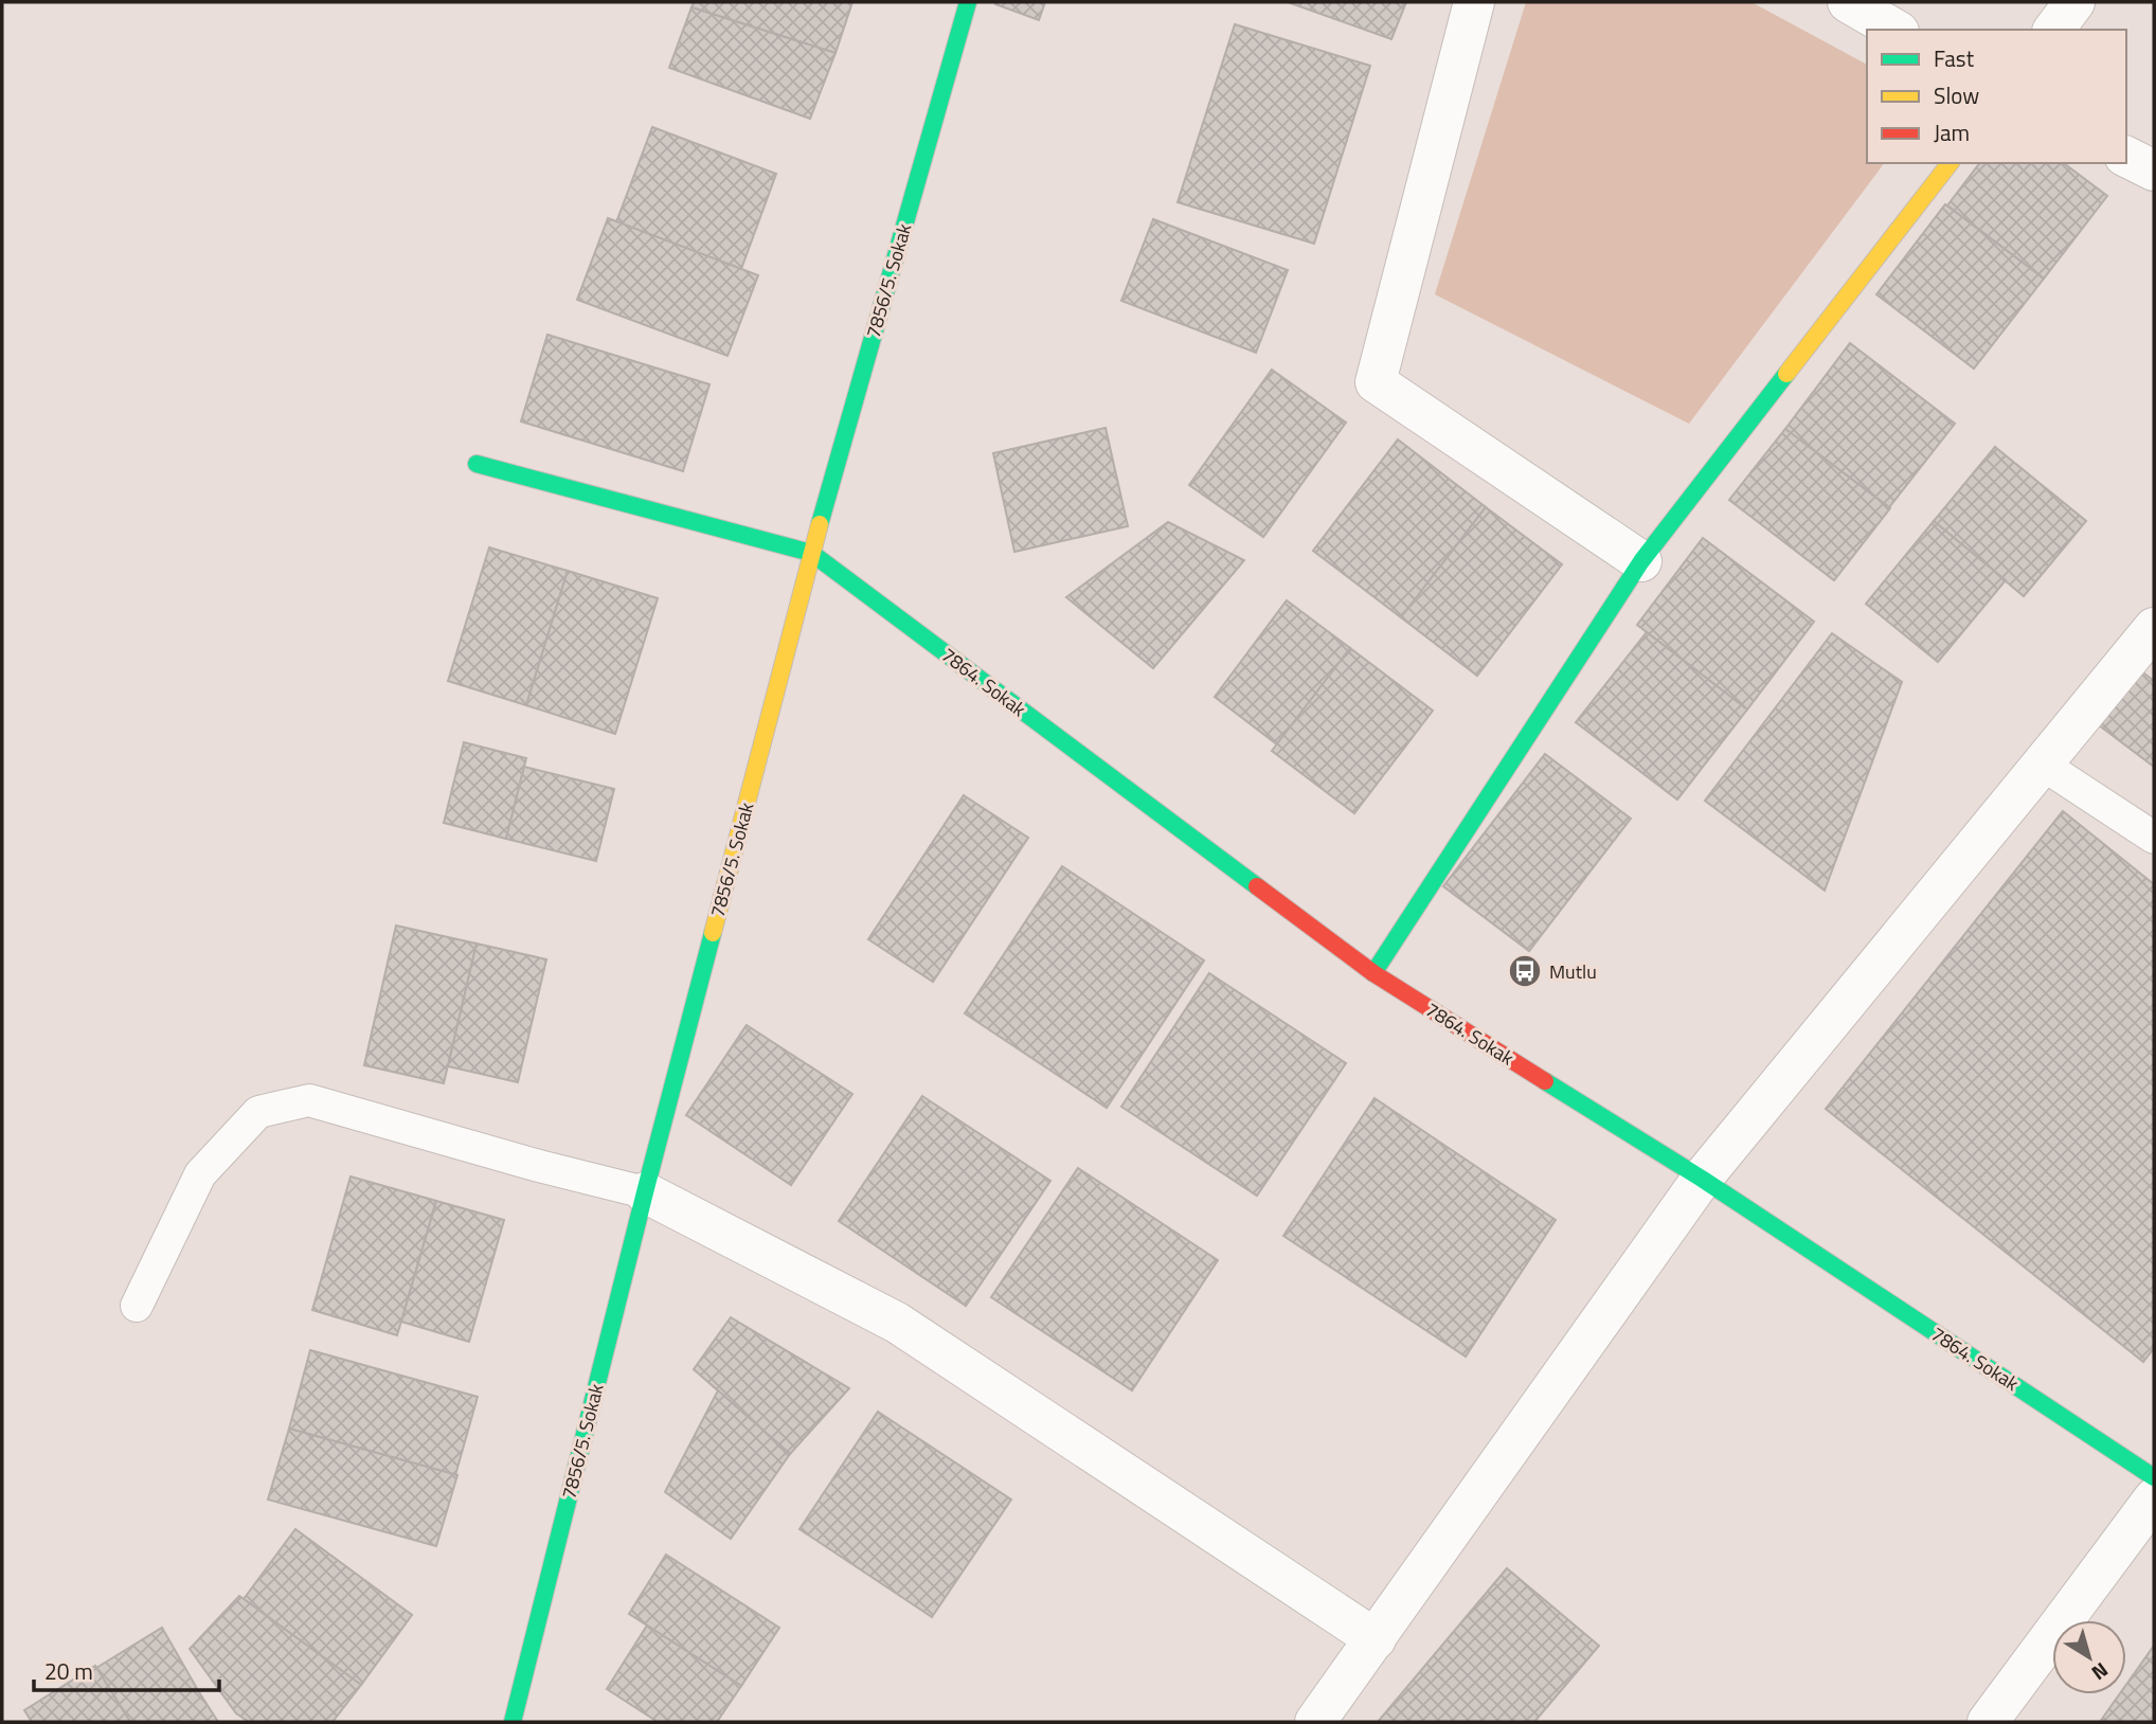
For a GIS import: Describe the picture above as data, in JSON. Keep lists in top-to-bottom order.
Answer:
{
  "streets": {
    "street": ["7856/5. Sokak", "7864. Sokak"]
  },
  "crossings": [
    ["7856/5. Sokak", "7864. Sokak"]
  ],
  "places": {
    "bus stop": ["Mutlu"]
  },
  "legend": ["Fast", "Slow", "Jam"],
  "scale_bar": "20 m",
  "north": "bottom right"
}
